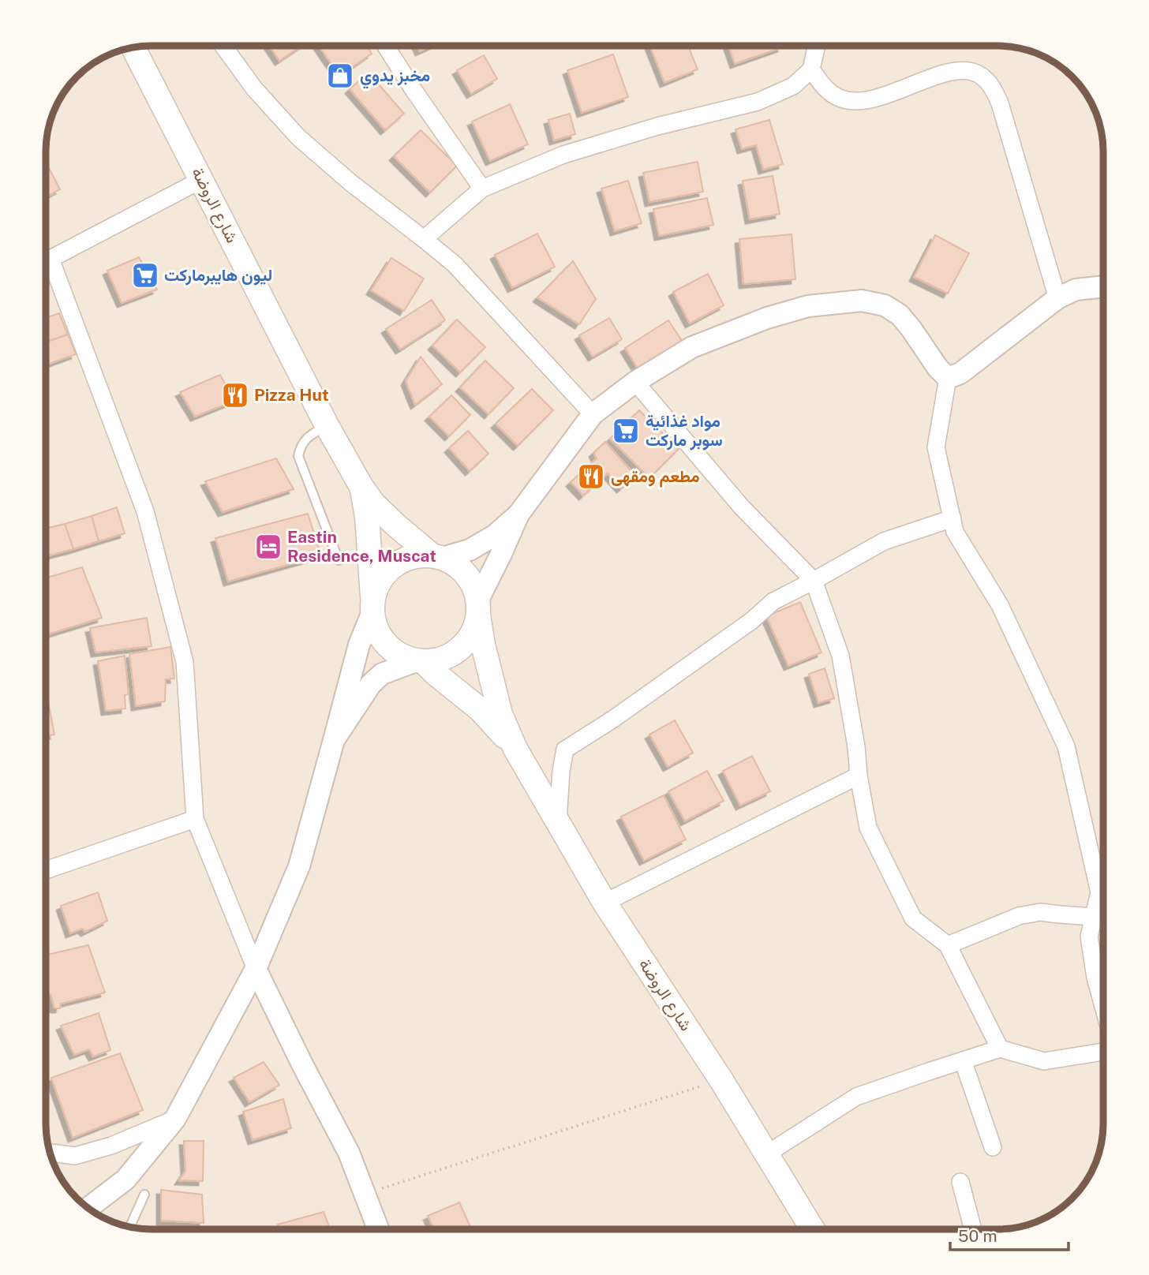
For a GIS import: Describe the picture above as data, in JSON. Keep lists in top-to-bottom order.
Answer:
{
  "streets": {
    "main road": ["شارع الروضة"]
  },
  "places": {
    "shop": ["مخبز يدوي"],
    "supermarket": ["ليون هايبرماركت", "مواد غذائية سوبر ماركت"],
    "restaurant": ["Pizza Hut", "مطعم ومقهى"],
    "hotel": ["Eastin Residence, Muscat"]
  },
  "scale_bar": "50 m"
}
